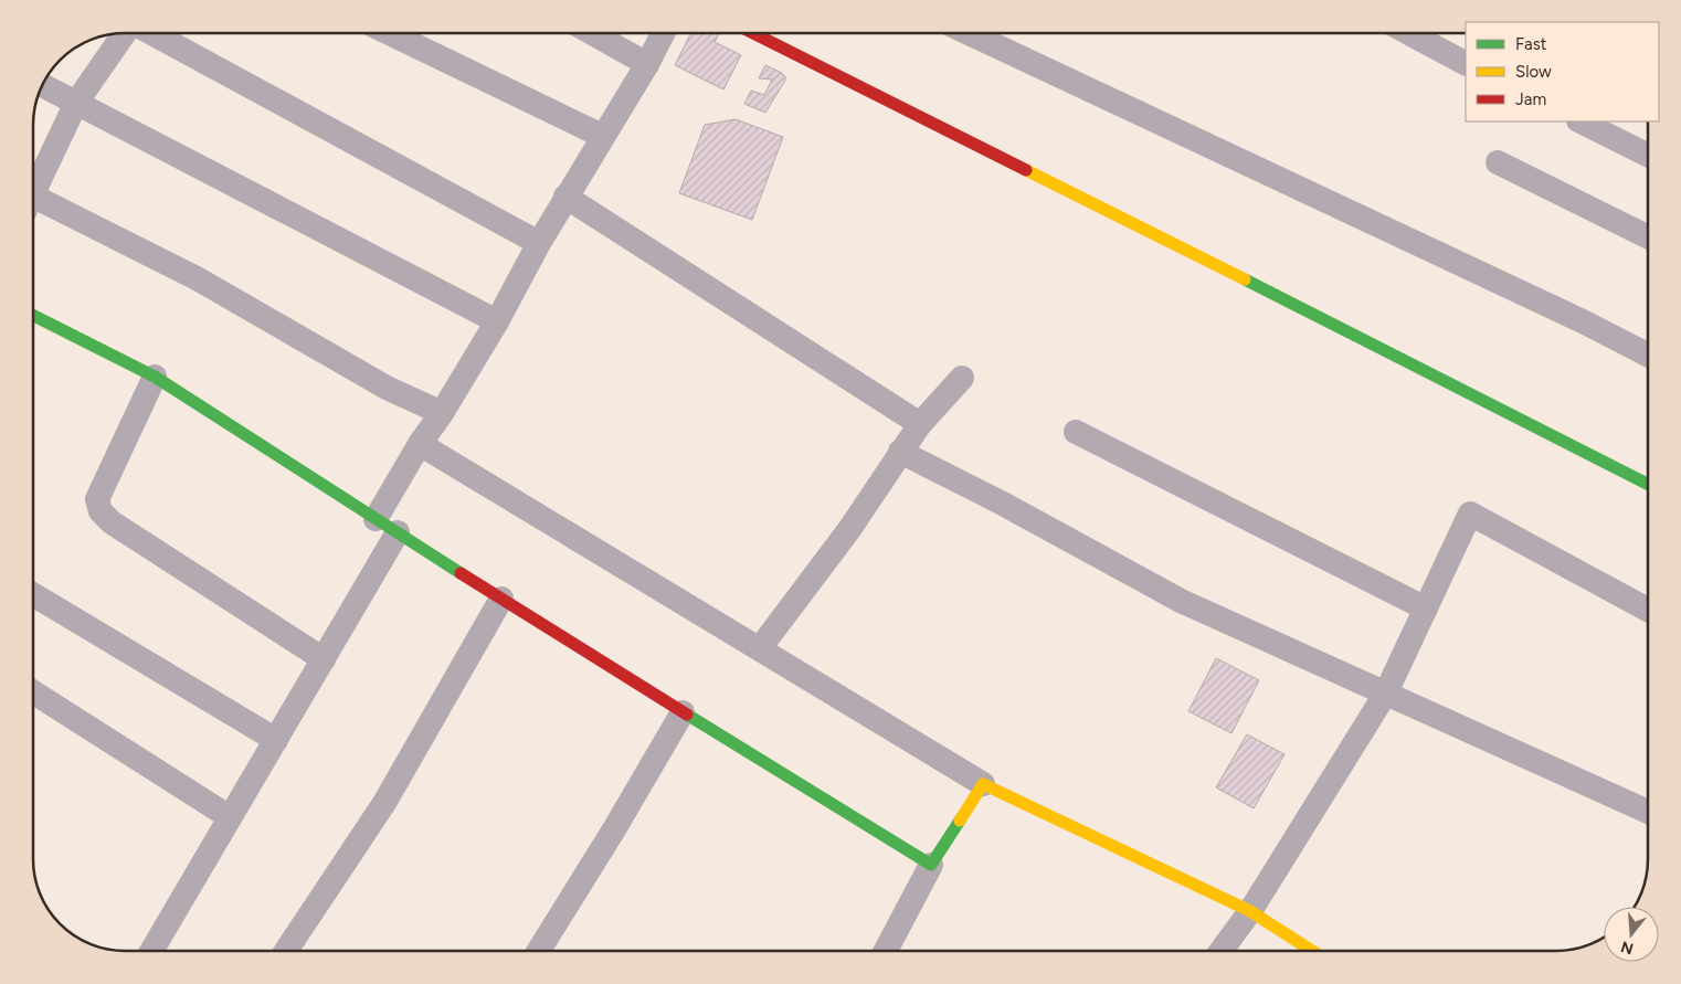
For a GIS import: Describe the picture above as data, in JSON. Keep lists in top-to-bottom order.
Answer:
{
  "legend": ["Fast", "Slow", "Jam"],
  "north": "bottom"
}
